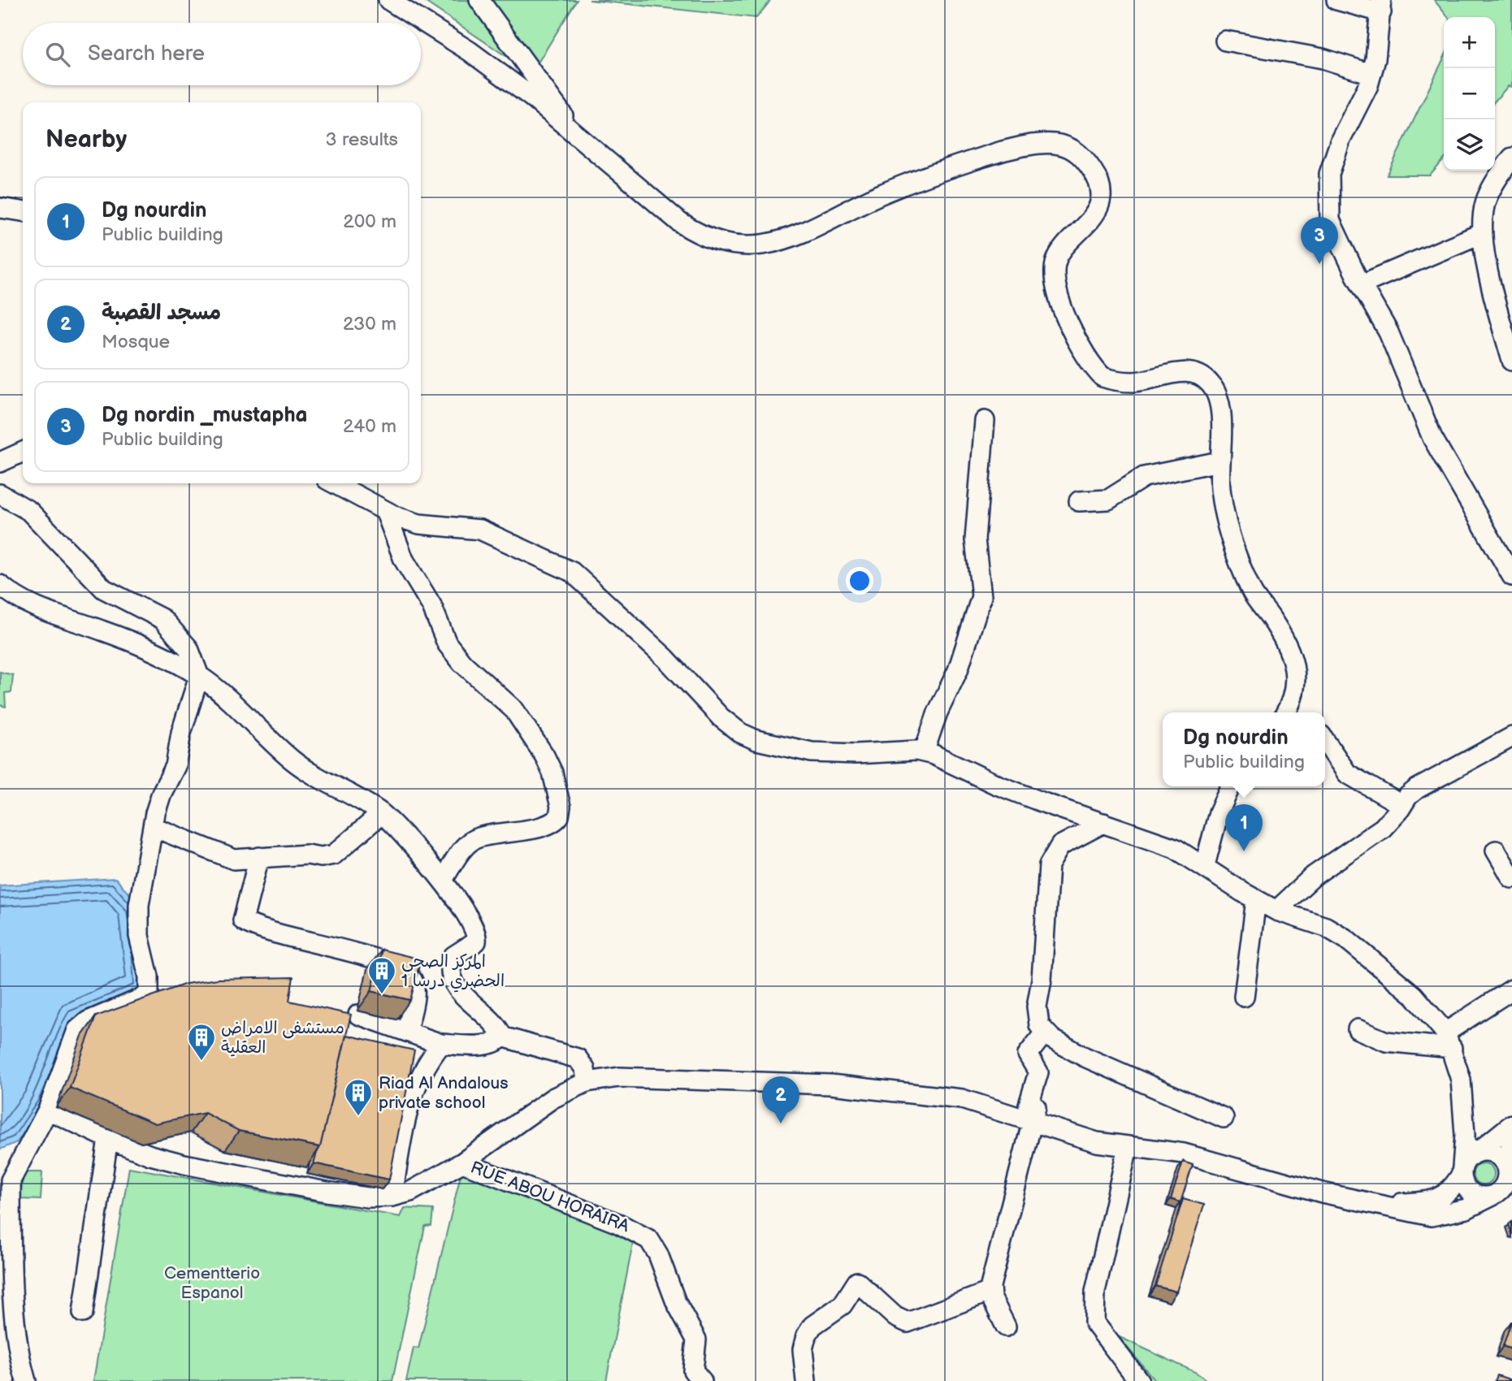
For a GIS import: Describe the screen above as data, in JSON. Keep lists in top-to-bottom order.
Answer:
{
  "streets": {
    "street": ["RUE ABOU HORAIRA"]
  },
  "parks": ["Cementterio Espanol"],
  "places": {
    "building": ["المركز الصحي الحضري درسا 1", "مستشفى الامراض العقلية", "Riad Al Andalous private school"]
  },
  "page": {
    "map_buttons": ["+", "−"],
    "search": "Search here",
    "heading": ["Nearby", "3 results"],
    "list": [
      {
        "mark": "1",
        "name": "Dg nourdin",
        "note": "Public building",
        "value": "200 m"
      },
      {
        "mark": "2",
        "name": "مسجد القصبة",
        "note": "Mosque",
        "value": "230 m"
      },
      {
        "mark": "3",
        "name": "Dg nordin _mustapha",
        "note": "Public building",
        "value": "240 m"
      }
    ],
    "pins": ["3", "1", "2"],
    "popup": ["Dg nourdin", "Public building"]
  }
}
